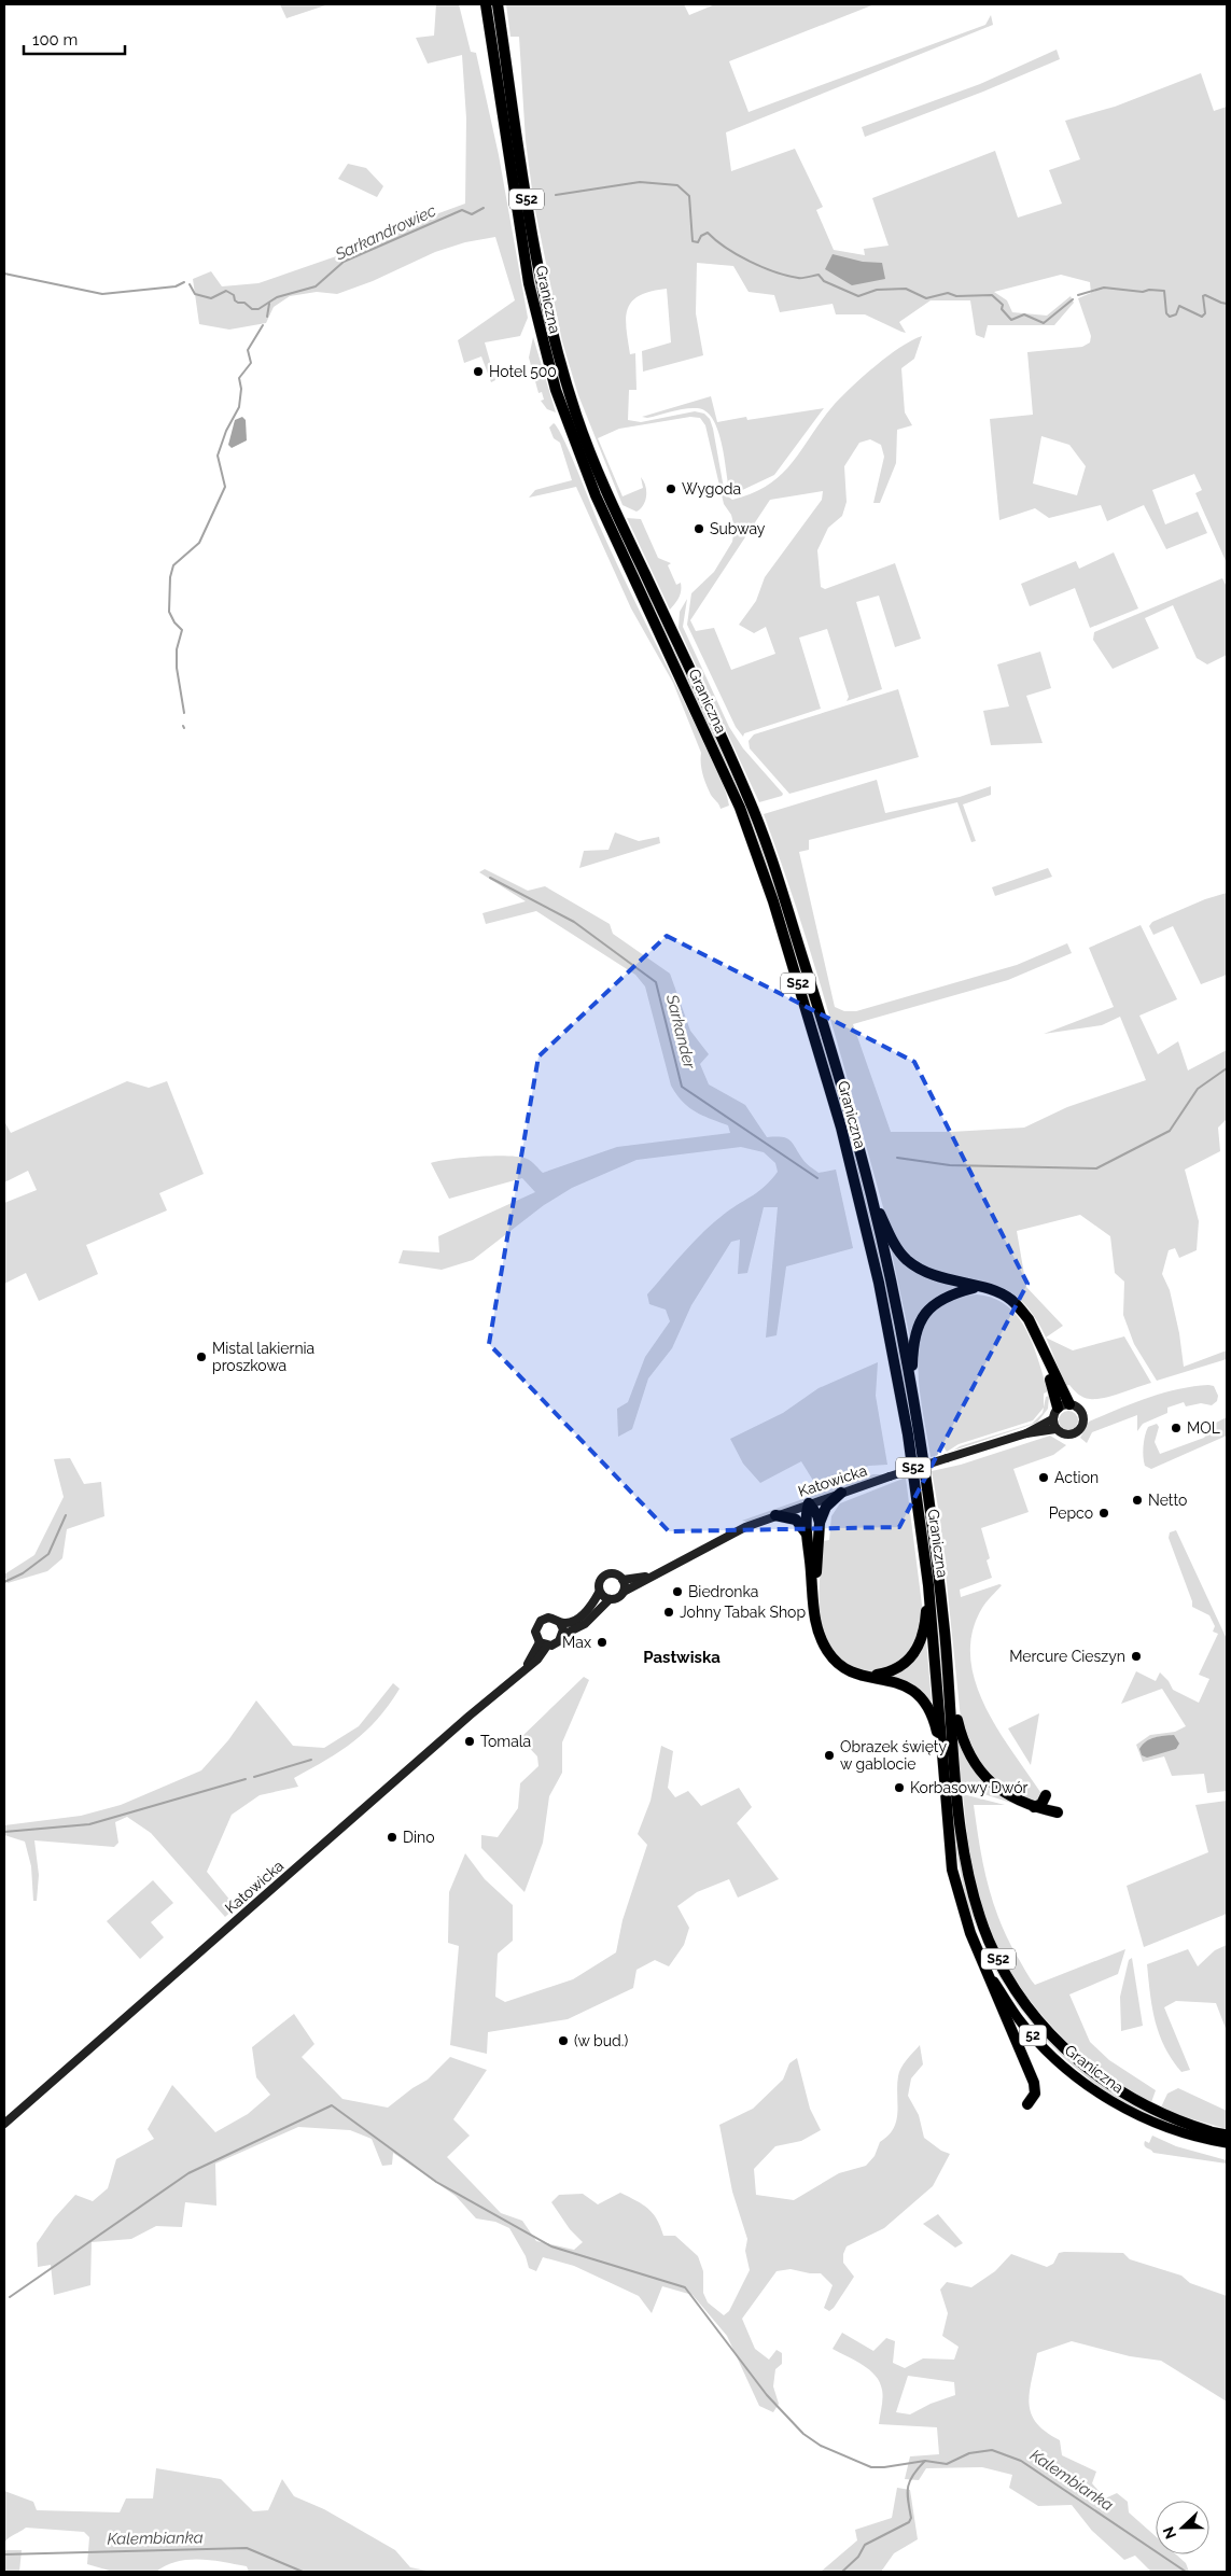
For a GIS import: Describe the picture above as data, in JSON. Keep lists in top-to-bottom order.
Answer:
{
  "streets": {
    "highway": ["S52", "Graniczna", "52"],
    "main road": ["Katowicka"]
  },
  "districts": ["Pastwiska"],
  "water": ["Sarkandrowiec", "Sarkander", "Kalembianka"],
  "places": [
    "Hotel 500",
    "Wygoda",
    "Subway",
    "Mistal lakiernia proszkowa",
    "MOL",
    "Action",
    "Netto",
    "Pepco",
    "Biedronka",
    "Johny Tabak Shop",
    "Max",
    "Mercure Cieszyn",
    "Tomala",
    "Obrazek święty w gablocie",
    "Korbasowy Dwór",
    "Dino",
    "(w bud.)"
  ],
  "scale_bar": "100 m",
  "north": "left"
}
